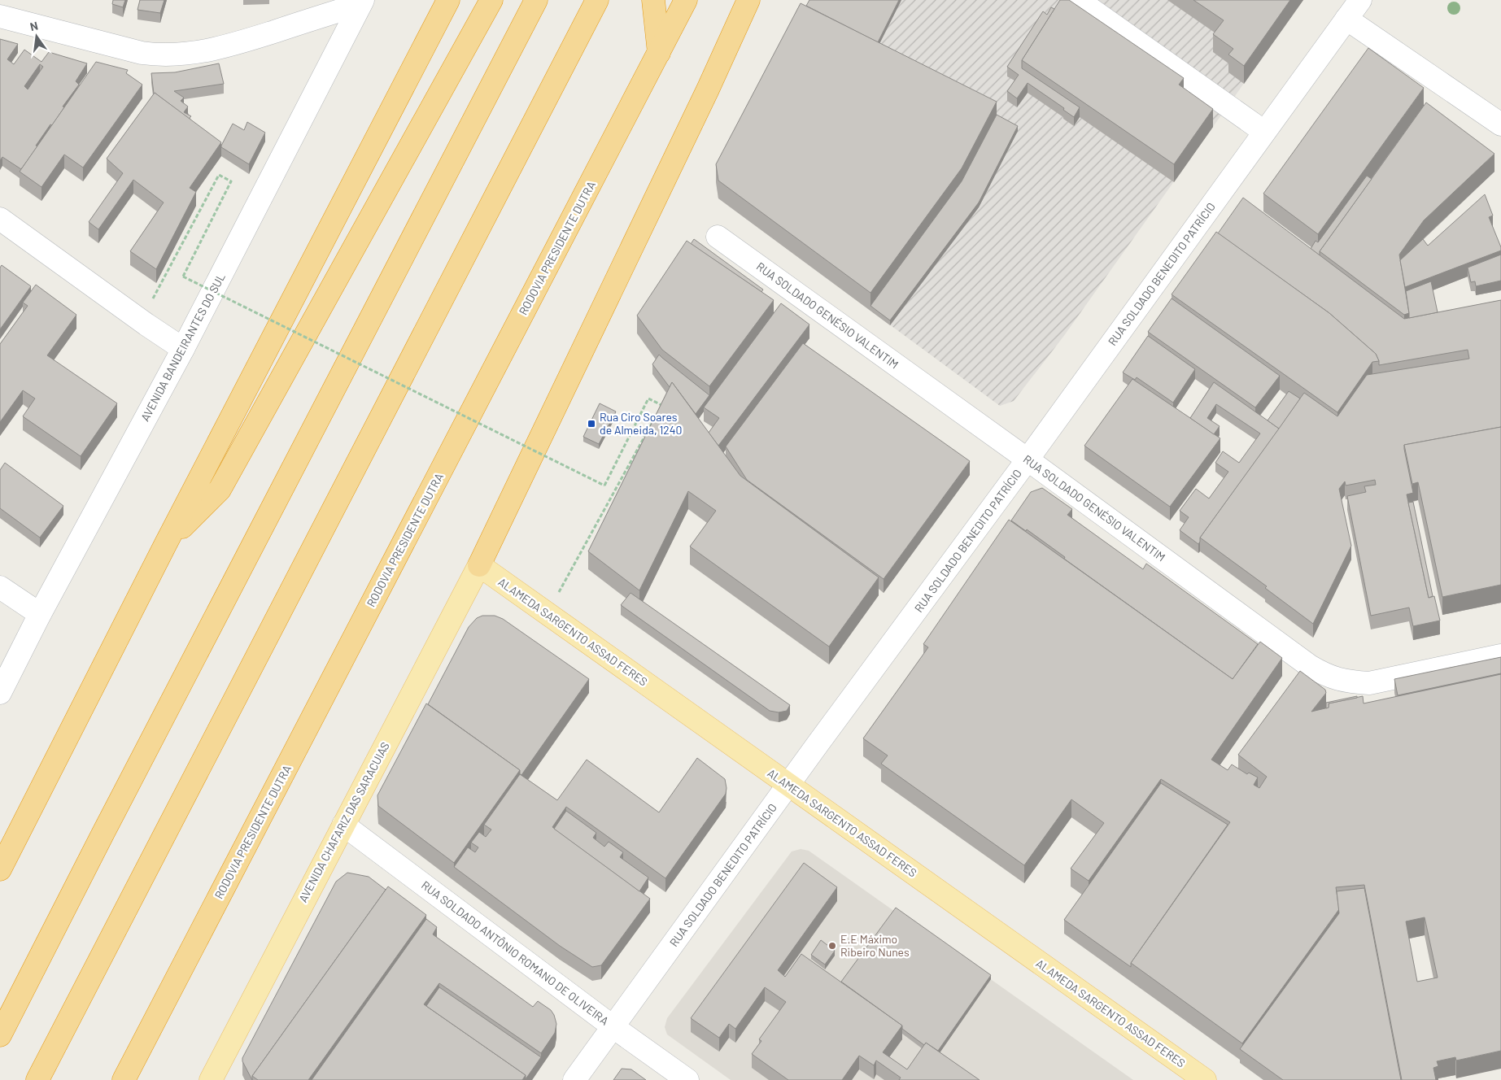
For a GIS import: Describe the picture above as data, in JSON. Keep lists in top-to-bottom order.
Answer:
{
  "streets": {
    "highway": ["RODOVIA PRESIDENTE DUTRA"],
    "main road": ["ALAMEDA SARGENTO ASSAD FERES", "AVENIDA CHAFARIZ DAS SARACUIAS"],
    "street": [
      "RUA SOLDADO BENEDITO PATRÍCIO",
      "RUA SOLDADO GENÉSIO VALENTIM",
      "AVENIDA BANDEIRANTES DO SUL",
      "RUA SOLDADO ANTÔNIO ROMANO DE OLIVEIRA"
    ]
  },
  "crossings": [
    ["RUA SOLDADO BENEDITO PATRÍCIO", "RUA SOLDADO GENÉSIO VALENTIM"],
    ["RUA SOLDADO BENEDITO PATRÍCIO", "ALAMEDA SARGENTO ASSAD FERES"],
    ["RUA SOLDADO BENEDITO PATRÍCIO", "RUA SOLDADO ANTÔNIO ROMANO DE OLIVEIRA"],
    ["ALAMEDA SARGENTO ASSAD FERES", "AVENIDA CHAFARIZ DAS SARACUIAS"],
    ["AVENIDA CHAFARIZ DAS SARACUIAS", "RUA SOLDADO ANTÔNIO ROMANO DE OLIVEIRA"]
  ],
  "places": {
    "transit": ["Rua Ciro Soares de Almeida, 1240"],
    "other": ["E.E Máximo Ribeiro Nunes"]
  },
  "north": "top"
}
